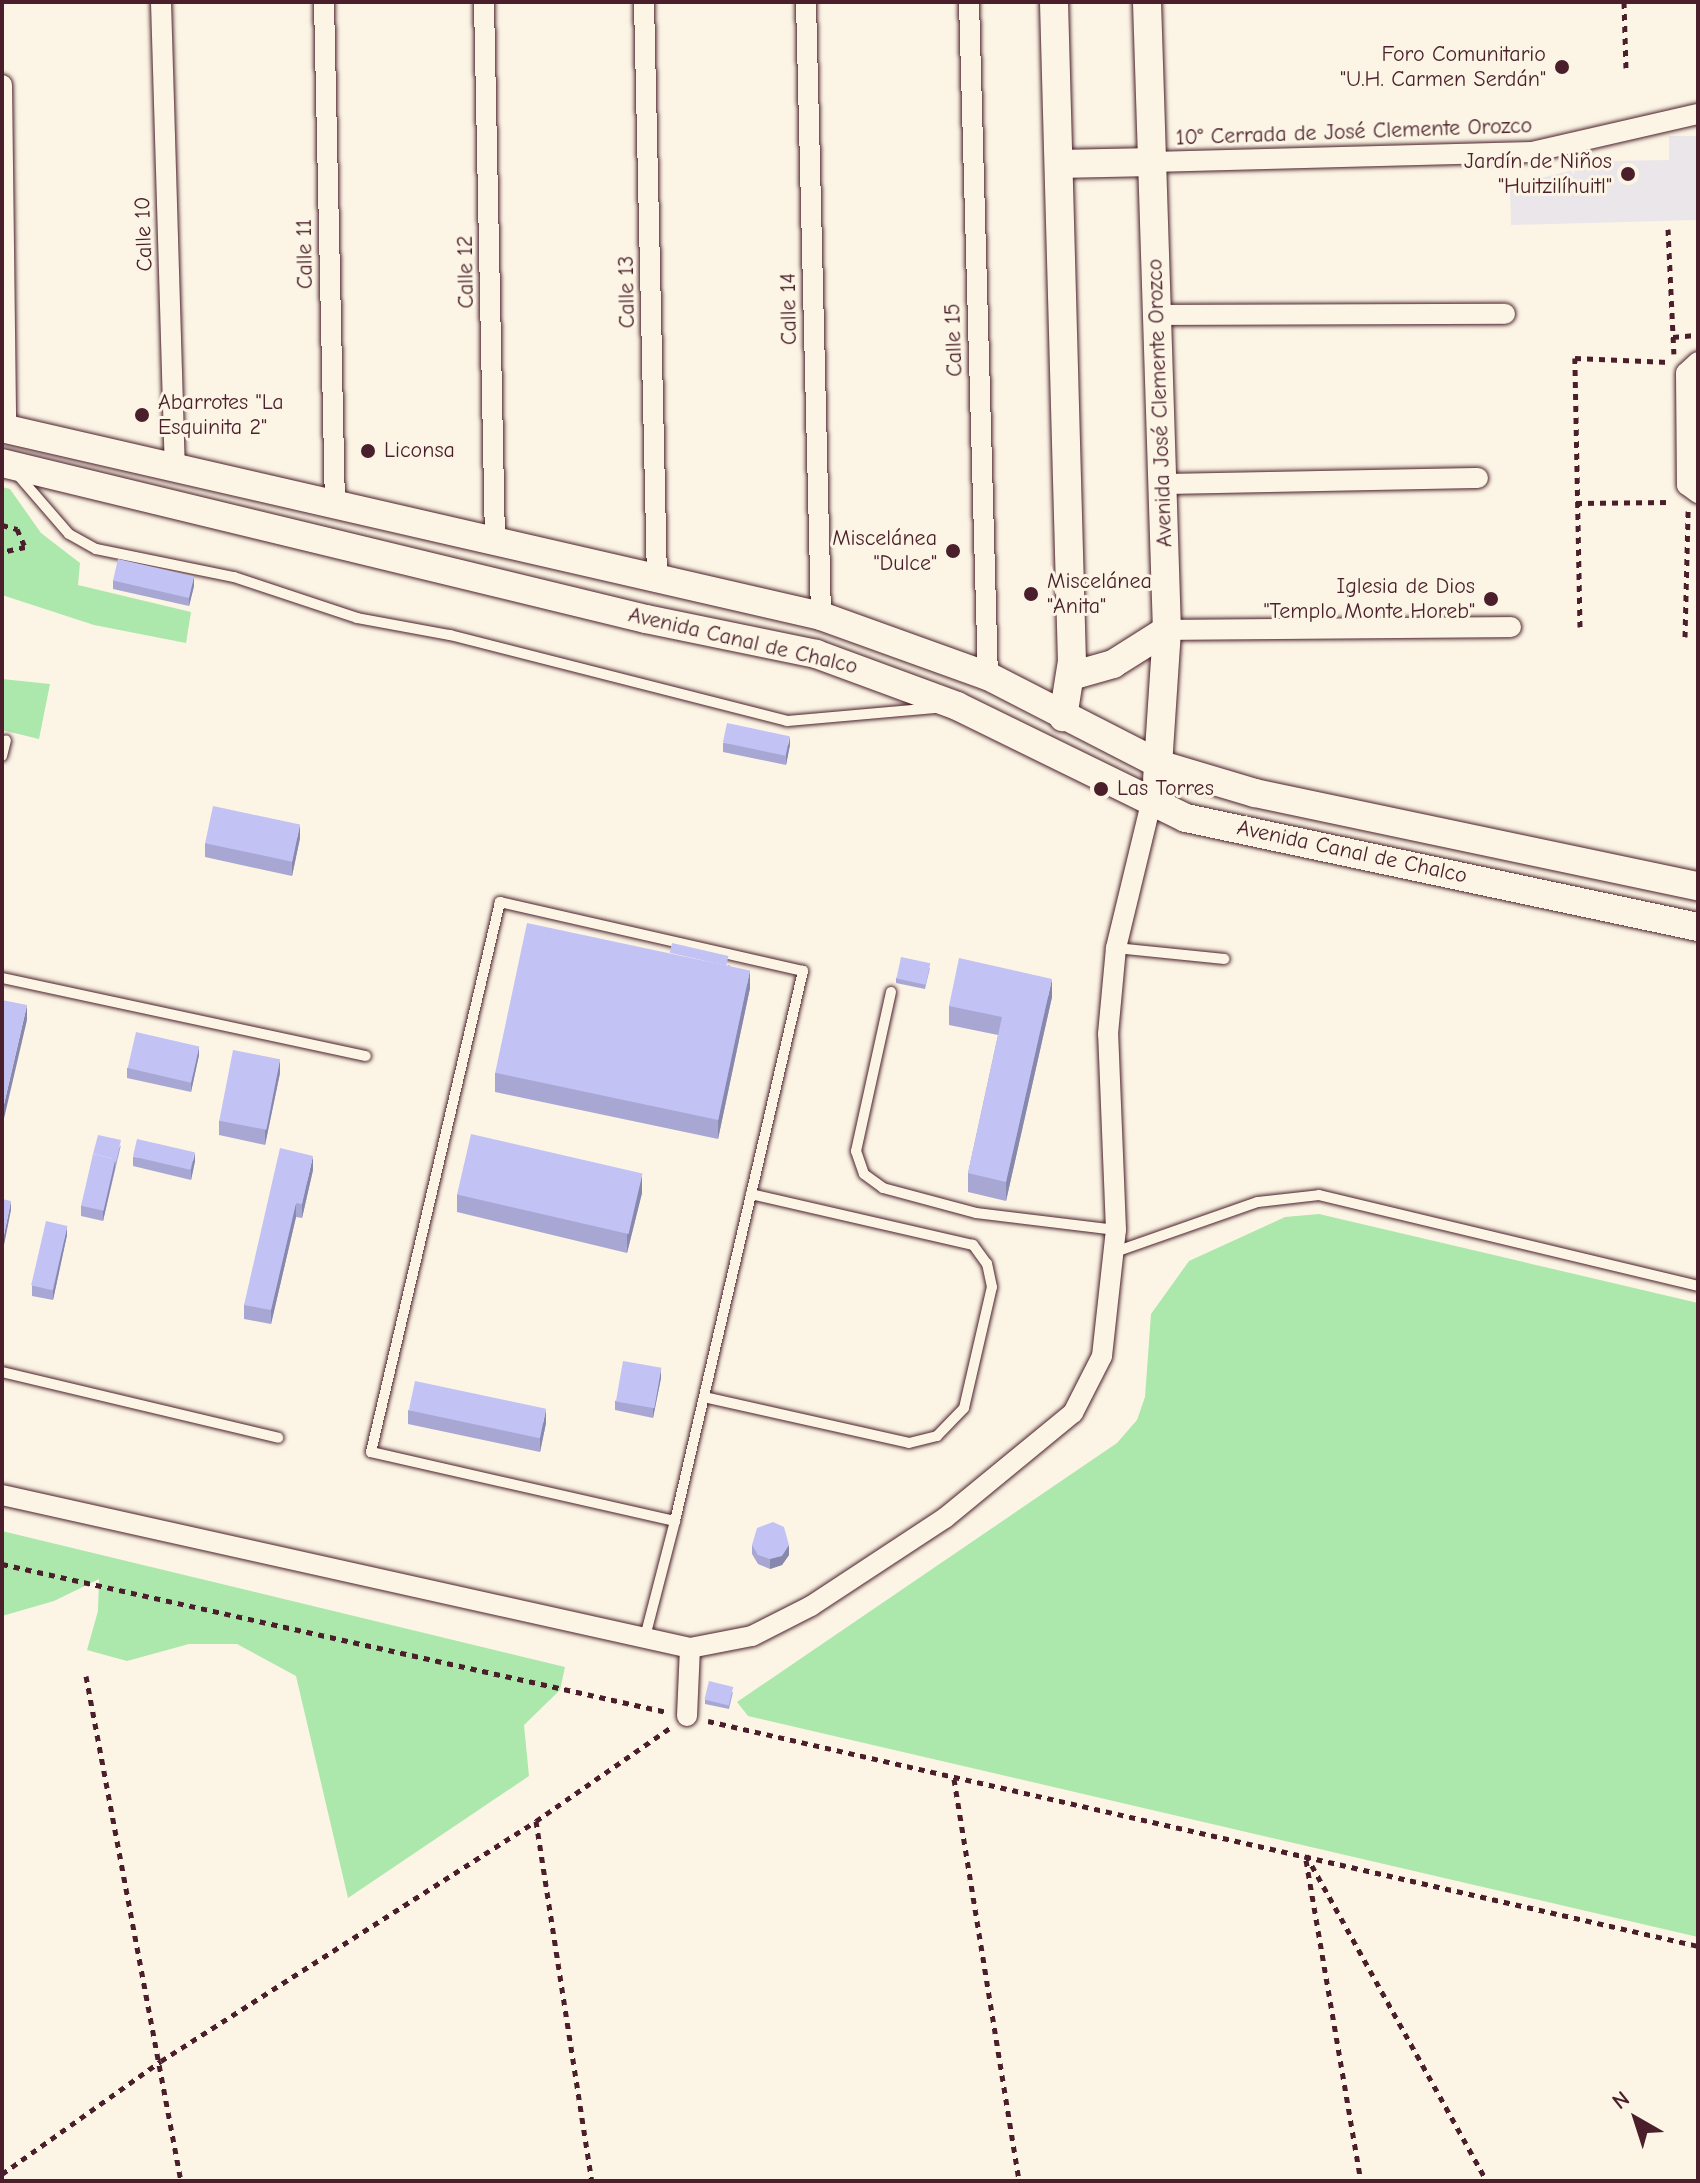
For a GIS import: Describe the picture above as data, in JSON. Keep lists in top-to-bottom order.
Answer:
{
  "streets": {
    "main road": ["Avenida José Clemente Orozco", "Avenida Canal de Chalco"],
    "street": [
      "10° Cerrada de José Clemente Orozco",
      "Calle 10",
      "Calle 11",
      "Calle 12",
      "Calle 13",
      "Calle 14",
      "Calle 15"
    ]
  },
  "crossings": [
    ["10° Cerrada de José Clemente Orozco", "Avenida José Clemente Orozco"],
    ["Calle 10", "Avenida Canal de Chalco"],
    ["Calle 11", "Avenida Canal de Chalco"],
    ["Calle 12", "Avenida Canal de Chalco"],
    ["Calle 13", "Avenida Canal de Chalco"],
    ["Calle 14", "Avenida Canal de Chalco"],
    ["Calle 15", "Avenida Canal de Chalco"],
    ["Avenida José Clemente Orozco", "Avenida Canal de Chalco"]
  ],
  "places": [
    "Foro Comunitario \"U.H. Carmen Serdán\"",
    "Jardín de Niños \"Huitzilíhuitl\"",
    "Abarrotes \"La Esquinita 2\"",
    "Liconsa",
    "Miscelánea \"Dulce\"",
    "Miscelánea \"Anita\"",
    "Iglesia de Dios \"Templo Monte Horeb\"",
    "Las Torres"
  ],
  "north": "top left"
}
